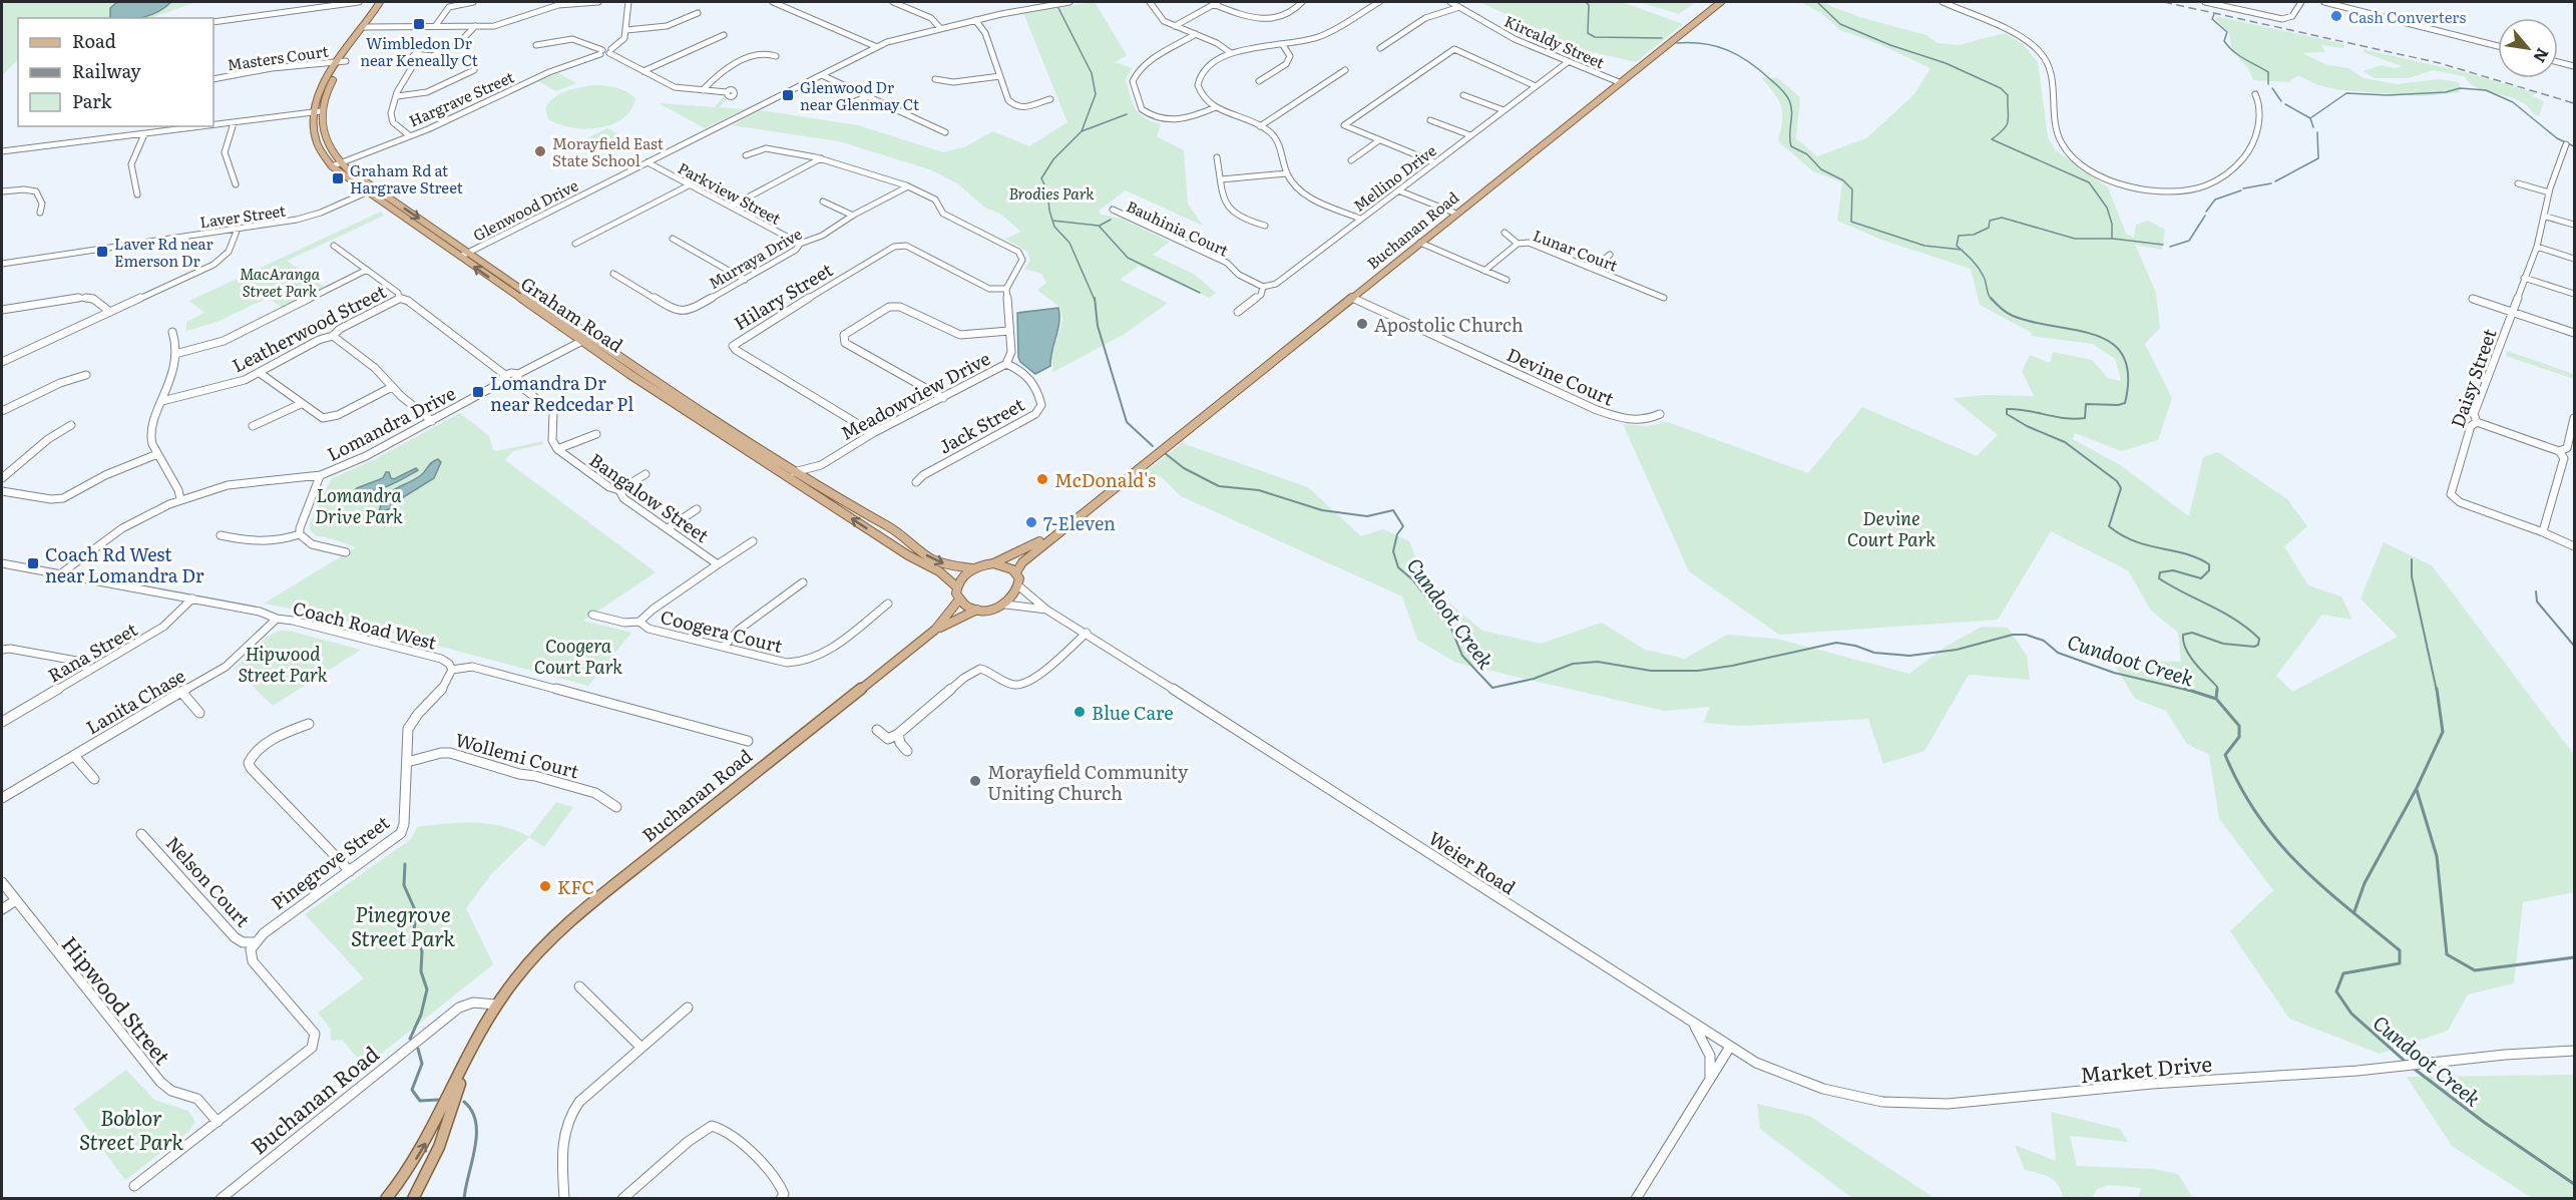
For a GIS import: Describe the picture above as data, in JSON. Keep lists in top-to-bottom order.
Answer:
{
  "streets": {
    "main road": ["Buchanan Road", "Graham Road"],
    "street": [
      "Kircaldy Street",
      "Masters Court",
      "Hargrave Street",
      "Mellino Drive",
      "Parkview Street",
      "Glenwood Drive",
      "Laver Street",
      "Bauhinia Court",
      "Lunar Court",
      "Murraya Drive",
      "Hilary Street",
      "Leatherwood Street",
      "Devine Court",
      "Daisy Street",
      "Meadowview Drive",
      "Lomandra Drive",
      "Jack Street",
      "Bangalow Street",
      "Coach Road West",
      "Coogera Court",
      "Rana Street",
      "Lanita Chase",
      "Wollemi Court",
      "Pinegrove Street",
      "Weier Road",
      "Nelson Court",
      "Hipwood Street",
      "Market Drive"
    ]
  },
  "crossings": [
    ["Kircaldy Street", "Mellino Drive"],
    ["Kircaldy Street", "Buchanan Road"],
    ["Masters Court", "Graham Road"],
    ["Hargrave Street", "Graham Road"],
    ["Mellino Drive", "Bauhinia Court"],
    ["Parkview Street", "Glenwood Drive"],
    ["Parkview Street", "Murraya Drive"],
    ["Glenwood Drive", "Graham Road"],
    ["Laver Street", "Graham Road"],
    ["Buchanan Road", "Graham Road"],
    ["Buchanan Road", "Devine Court"],
    ["Buchanan Road", "Weier Road"],
    ["Hilary Street", "Meadowview Drive"],
    ["Graham Road", "Meadowview Drive"],
    ["Graham Road", "Weier Road"],
    ["Meadowview Drive", "Jack Street"],
    ["Lomandra Drive", "Coach Road West"],
    ["Bangalow Street", "Coogera Court"],
    ["Coach Road West", "Rana Street"],
    ["Coach Road West", "Lanita Chase"],
    ["Coach Road West", "Pinegrove Street"],
    ["Wollemi Court", "Pinegrove Street"],
    ["Pinegrove Street", "Nelson Court"],
    ["Weier Road", "Market Drive"]
  ],
  "water": ["Cundoot Creek"],
  "parks": [
    "Brodies Park",
    "MacAranga Street Park",
    "Lomandra Drive Park",
    "Devine Court Park",
    "Coogera Court Park",
    "Hipwood Street Park",
    "Pinegrove Street Park",
    "Boblor Street Park"
  ],
  "places": {
    "other": [
      "Cash Converters",
      "Morayfield East State School",
      "Apostolic Church",
      "McDonald's",
      "7-Eleven",
      "Blue Care",
      "Morayfield Community Uniting Church",
      "KFC"
    ],
    "transit": [
      "Wimbledon Dr near Keneally Ct",
      "Glenwood Dr near Glenmay Ct",
      "Graham Rd at Hargrave Street",
      "Laver Rd near Emerson Dr",
      "Lomandra Dr near Redcedar Pl",
      "Coach Rd West near Lomandra Dr"
    ]
  },
  "legend": ["Road", "Railway", "Park"],
  "north": "bottom right"
}
